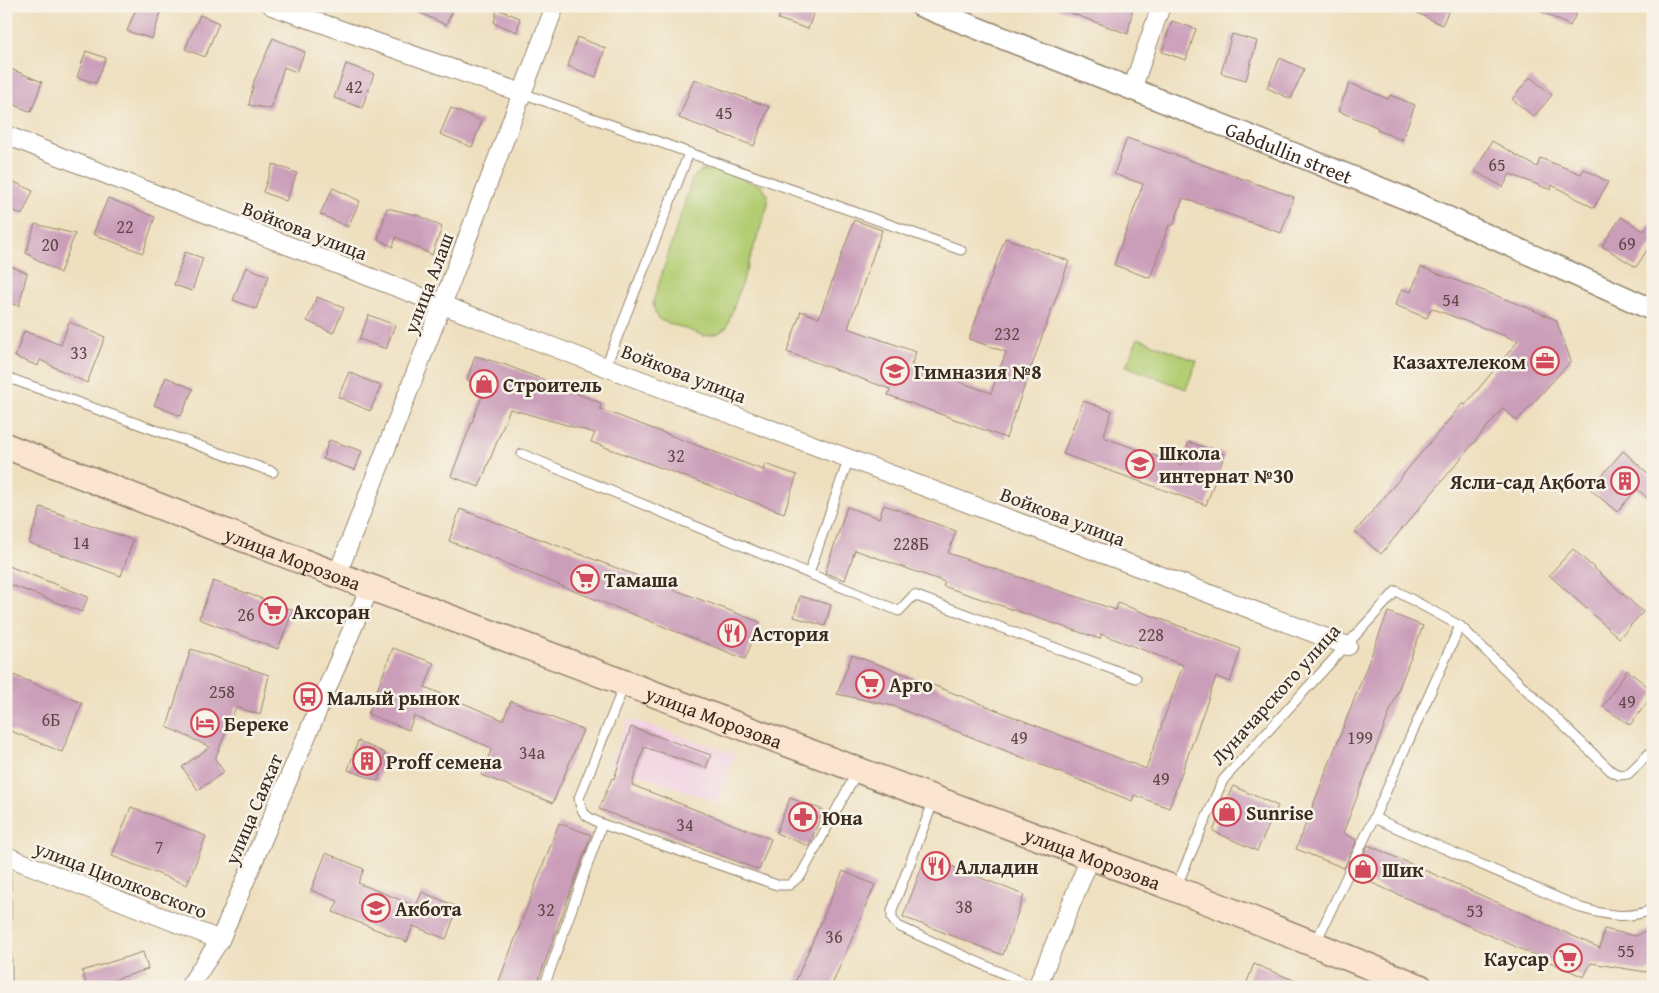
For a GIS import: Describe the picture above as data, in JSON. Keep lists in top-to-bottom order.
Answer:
{
  "streets": {
    "main road": ["улица Морозова"],
    "street": [
      "Gabdullin street",
      "Войкова улица",
      "улица Алаш",
      "улица Саяхат",
      "улица Циолковского"
    ],
    "lane": ["Луначарского улица"]
  },
  "crossings": [
    ["Войкова улица", "улица Алаш"],
    ["Войкова улица", "Луначарского улица"],
    ["улица Алаш", "улица Морозова"],
    ["улица Морозова", "Луначарского улица"],
    ["улица Морозова", "улица Саяхат"],
    ["улица Саяхат", "улица Циолковского"]
  ],
  "places": {
    "office": ["Казахтелеком"],
    "school or university": ["Гимназия №8", "Школа интернат №30", "Акбота"],
    "shop": ["Строитель", "Sunrise", "Шик"],
    "building": ["Ясли-сад Ақбота", "Proff семена"],
    "supermarket": [
      "Тамаша",
      "Аксоран",
      "Арго",
      "Каусар"
    ],
    "restaurant": ["Астория", "Алладин"],
    "bus stop": ["Малый рынок"],
    "hotel": ["Береке"],
    "pharmacy": ["Юна"]
  },
  "house_numbers": [
    "42",
    "45",
    "65",
    "22",
    "69",
    "20",
    "54",
    "232",
    "33",
    "32",
    "14",
    "228Б",
    "26",
    "228",
    "258",
    "49",
    "6Б",
    "49",
    "199",
    "34а",
    "49",
    "34",
    "7",
    "38",
    "32",
    "53",
    "36",
    "55"
  ]
}
